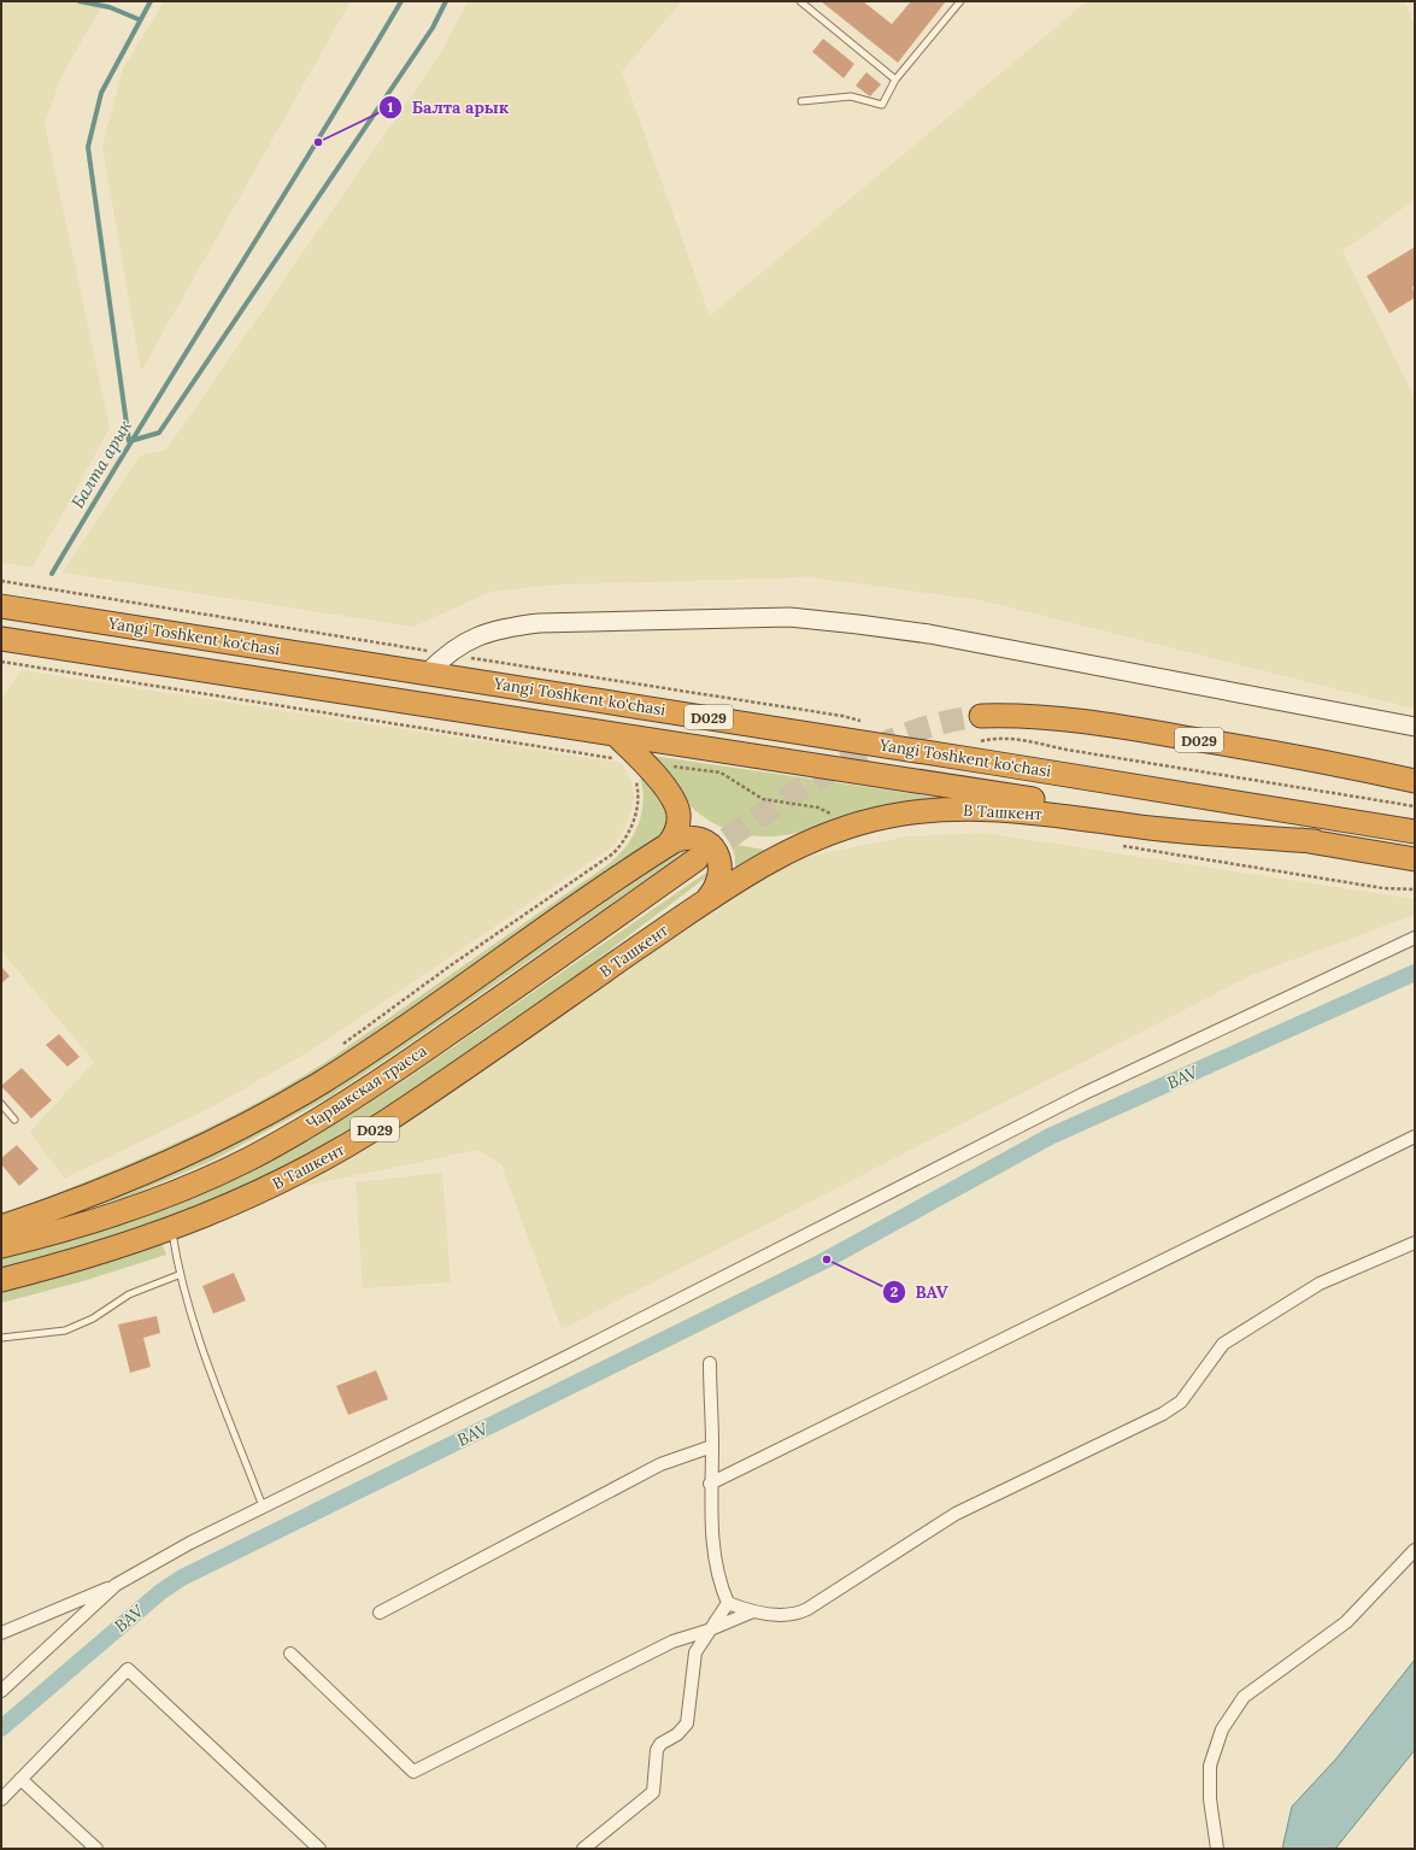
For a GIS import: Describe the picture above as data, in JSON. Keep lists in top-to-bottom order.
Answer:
{
  "streets": {
    "highway": [
      "Yangi Toshkent ko‘chasi",
      "D029",
      "В Ташкент",
      "Чарвакская трасса"
    ]
  },
  "crossings": [
    ["Yangi Toshkent ko‘chasi", "В Ташкент"]
  ],
  "water": ["Балта арык", "BAV"],
  "places": ["Балта арык", "BAV"]
}
